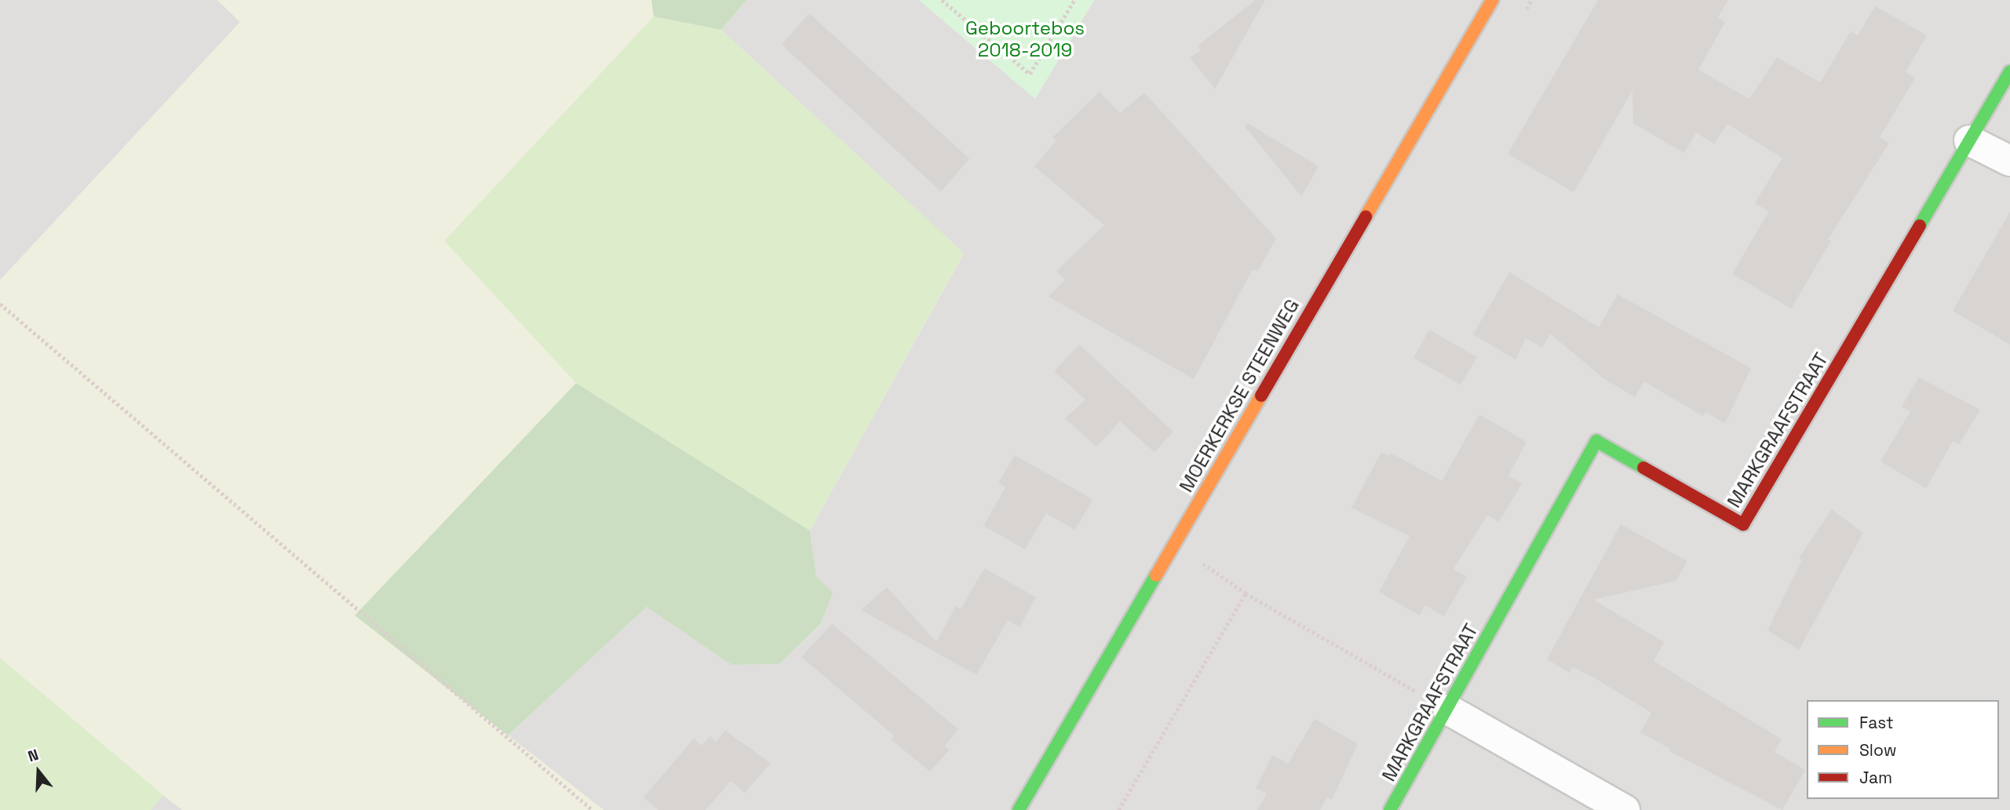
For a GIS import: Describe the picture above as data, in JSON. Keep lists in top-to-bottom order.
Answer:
{
  "streets": {
    "street": ["MOERKERKSE STEENWEG", "MARKGRAAFSTRAAT"]
  },
  "parks": ["Geboortebos 2018-2019"],
  "legend": ["Fast", "Slow", "Jam"],
  "north": "top"
}
